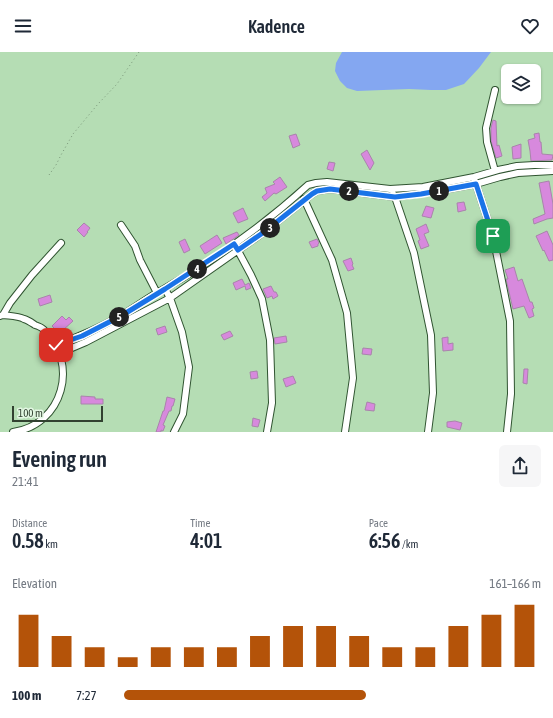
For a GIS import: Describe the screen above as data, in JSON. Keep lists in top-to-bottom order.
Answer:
{
  "scale_bar": "100 m",
  "page": {
    "header": "Kadence",
    "pins": [
      "1",
      "2",
      "3",
      "4",
      "5"
    ],
    "scale": "100 m",
    "heading": ["Evening run", "21:41"],
    "stats": [
      ["Distance", "0.58 km"],
      ["Time", "4:01"],
      ["Pace", "6:56 /km"]
    ],
    "chart": ["Elevation", "161–166 m"],
    "list": [
      {
        "name": "100 m",
        "note": "7:27"
      }
    ]
  }
}
